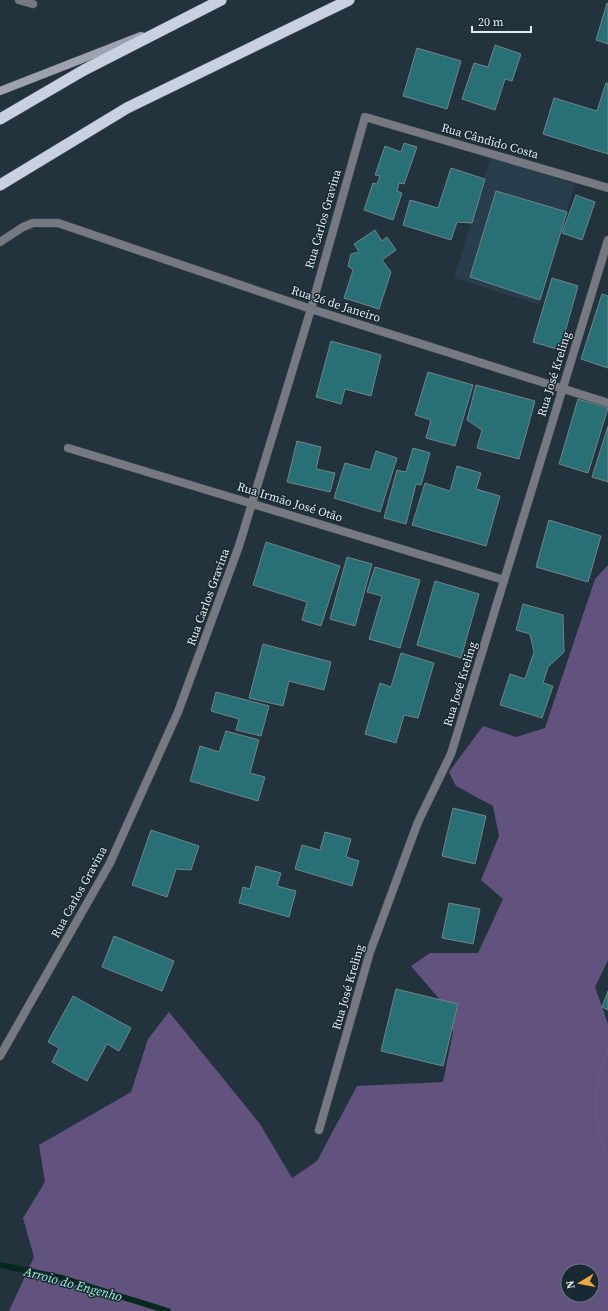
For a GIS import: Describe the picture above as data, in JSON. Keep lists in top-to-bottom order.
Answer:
{
  "streets": {
    "street": [
      "Rua Cândido Costa",
      "Rua Carlos Gravina",
      "Rua 26 de Janeiro",
      "Rua José Kreling",
      "Rua Irmão José Otão"
    ]
  },
  "crossings": [
    ["Rua Cândido Costa", "Rua Carlos Gravina"],
    ["Rua Carlos Gravina", "Rua 26 de Janeiro"],
    ["Rua Carlos Gravina", "Rua Irmão José Otão"],
    ["Rua 26 de Janeiro", "Rua José Kreling"],
    ["Rua José Kreling", "Rua Irmão José Otão"]
  ],
  "water": ["Arroio do Engenho"],
  "scale_bar": "20 m",
  "north": "left"
}
